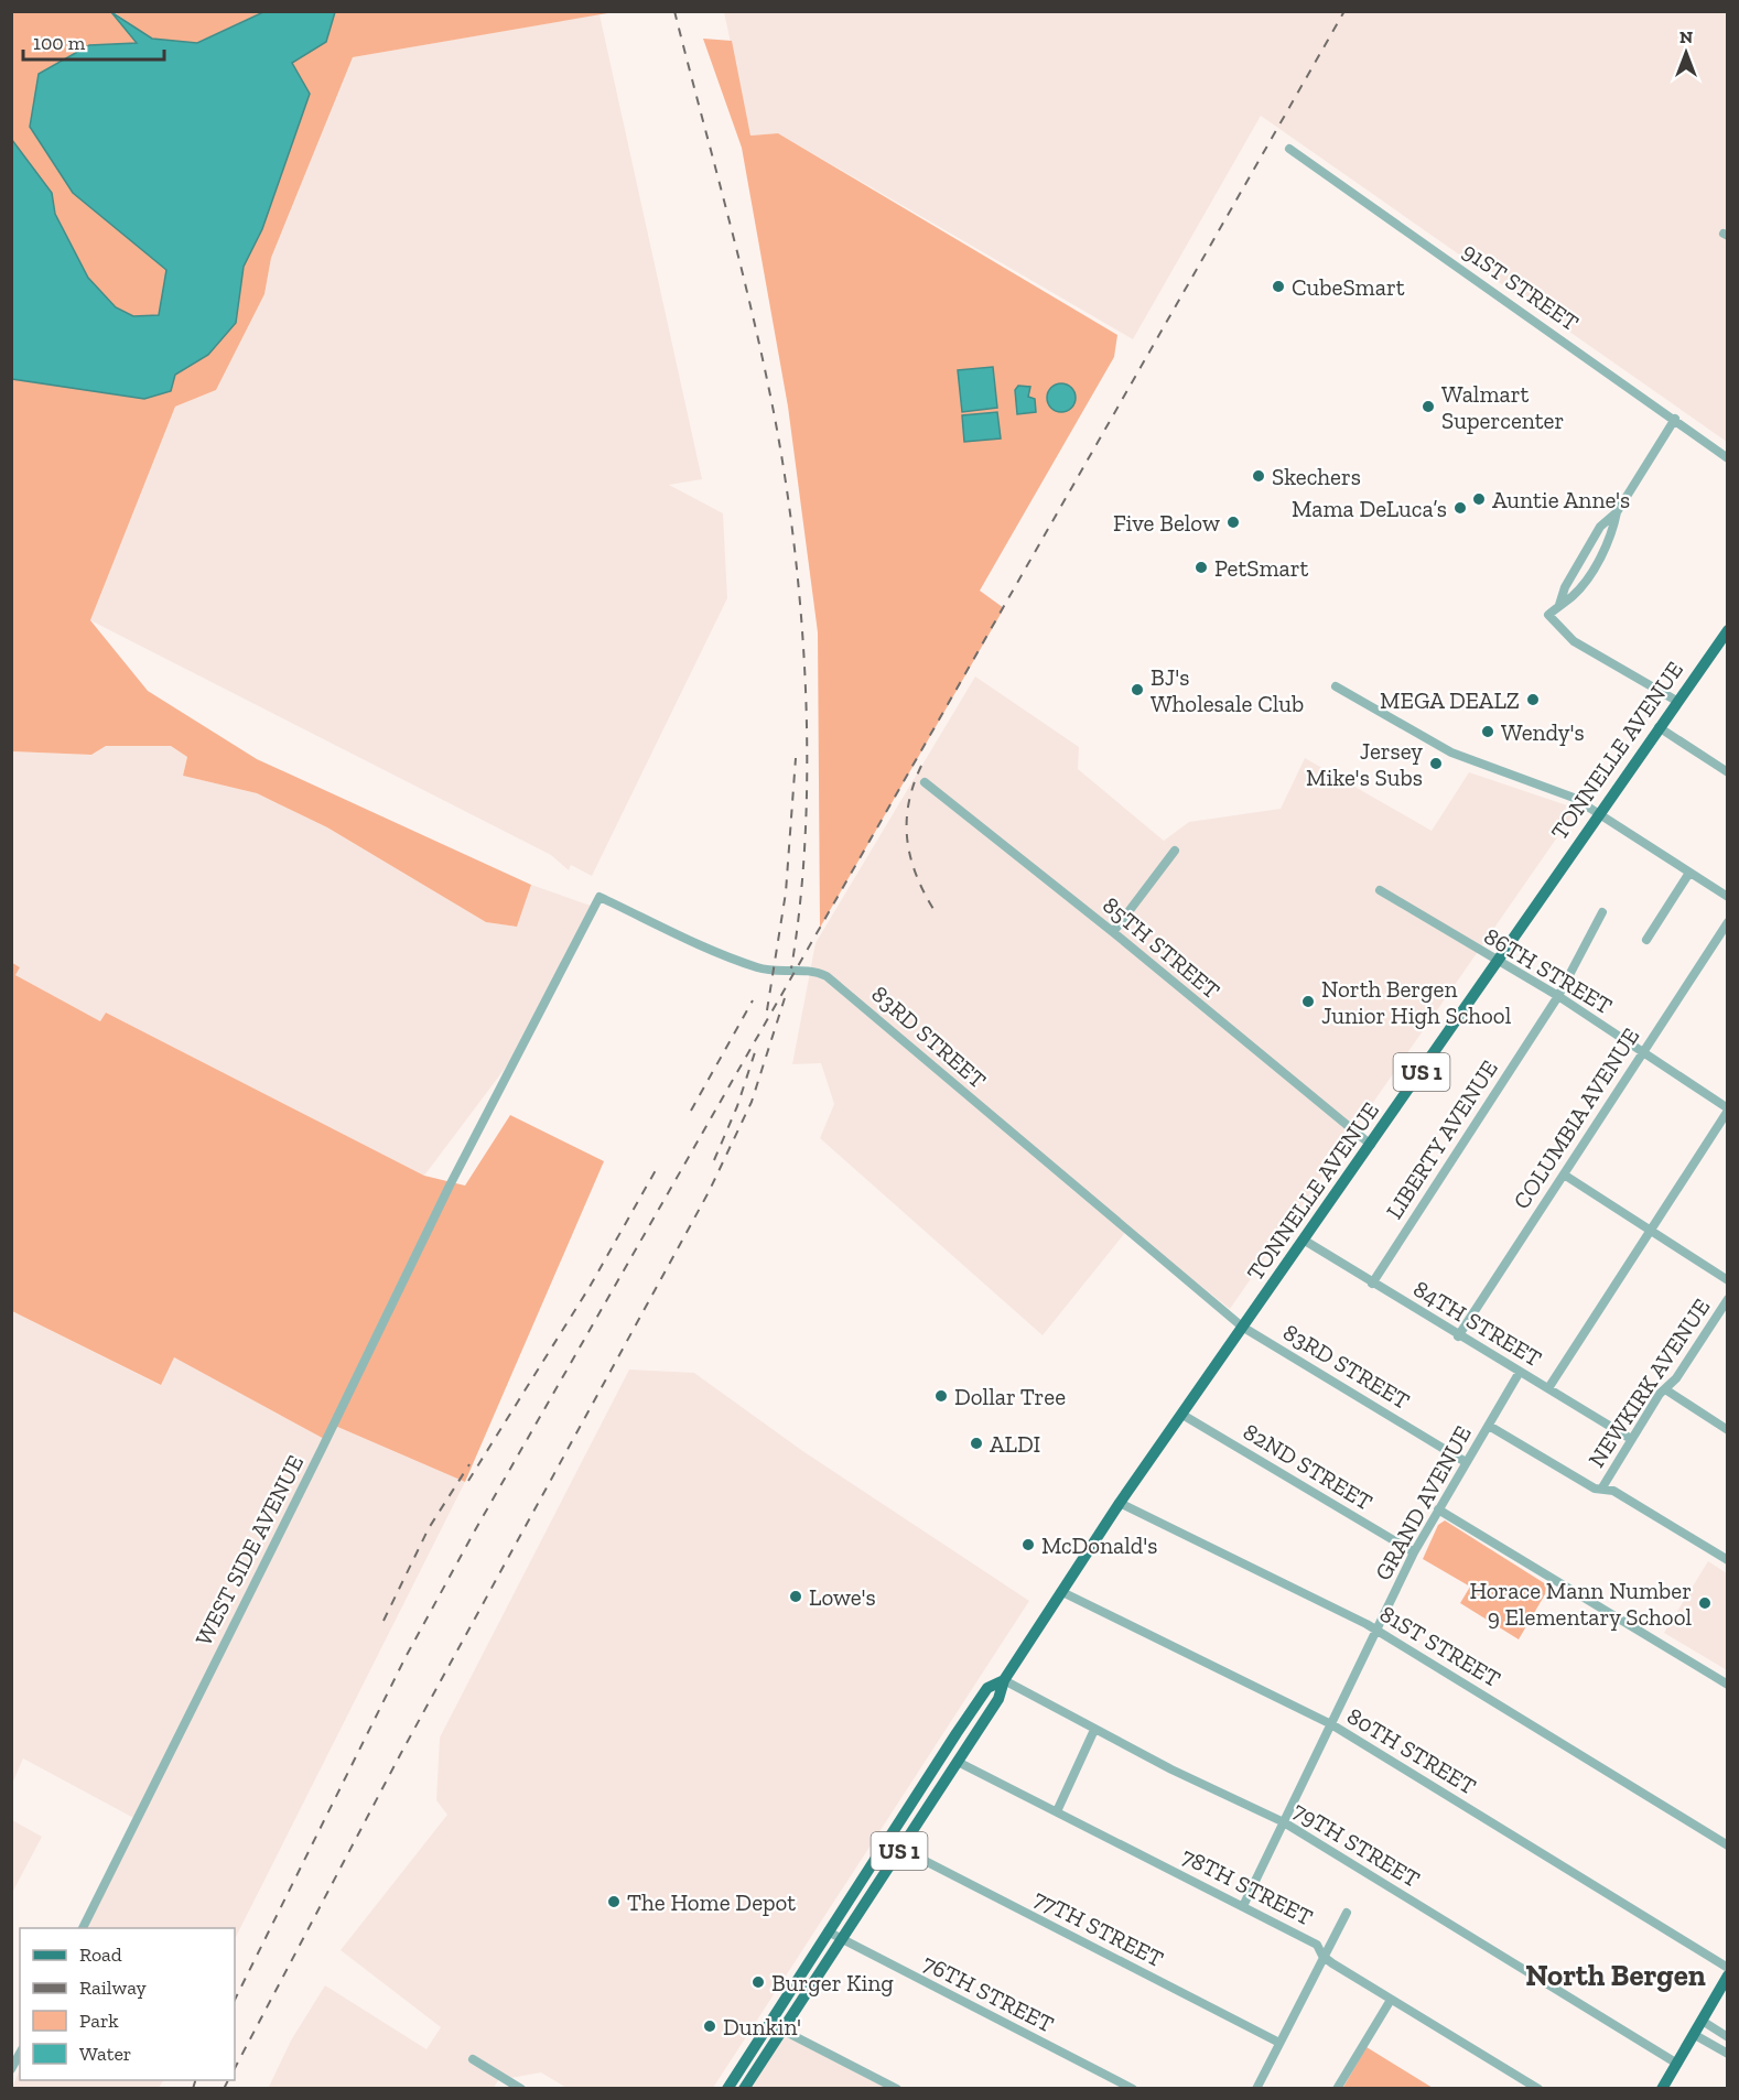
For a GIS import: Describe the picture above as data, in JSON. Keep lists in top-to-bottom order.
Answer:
{
  "streets": {
    "main road": ["TONNELLE AVENUE", "US 1"],
    "street": [
      "91ST STREET",
      "85TH STREET",
      "86TH STREET",
      "83RD STREET",
      "COLUMBIA AVENUE",
      "LIBERTY AVENUE",
      "84TH STREET",
      "NEWKIRK AVENUE",
      "82ND STREET",
      "GRAND AVENUE",
      "WEST SIDE AVENUE",
      "81ST STREET",
      "80TH STREET",
      "79TH STREET",
      "78TH STREET",
      "77TH STREET",
      "76TH STREET"
    ]
  },
  "crossings": [
    ["TONNELLE AVENUE", "85TH STREET"],
    ["TONNELLE AVENUE", "86TH STREET"],
    ["TONNELLE AVENUE", "83RD STREET"],
    ["TONNELLE AVENUE", "84TH STREET"],
    ["TONNELLE AVENUE", "82ND STREET"],
    ["TONNELLE AVENUE", "81ST STREET"],
    ["TONNELLE AVENUE", "80TH STREET"],
    ["TONNELLE AVENUE", "79TH STREET"],
    ["TONNELLE AVENUE", "78TH STREET"],
    ["TONNELLE AVENUE", "77TH STREET"],
    ["TONNELLE AVENUE", "76TH STREET"],
    ["86TH STREET", "COLUMBIA AVENUE"],
    ["86TH STREET", "LIBERTY AVENUE"],
    ["83RD STREET", "GRAND AVENUE"],
    ["83RD STREET", "WEST SIDE AVENUE"],
    ["COLUMBIA AVENUE", "84TH STREET"],
    ["LIBERTY AVENUE", "84TH STREET"],
    ["84TH STREET", "NEWKIRK AVENUE"],
    ["84TH STREET", "GRAND AVENUE"],
    ["82ND STREET", "GRAND AVENUE"],
    ["GRAND AVENUE", "81ST STREET"],
    ["GRAND AVENUE", "80TH STREET"],
    ["GRAND AVENUE", "79TH STREET"],
    ["GRAND AVENUE", "78TH STREET"]
  ],
  "districts": ["North Bergen"],
  "places": [
    "CubeSmart",
    "Walmart Supercenter",
    "Skechers",
    "Auntie Anne's",
    "Mama DeLuca’s",
    "Five Below",
    "PetSmart",
    "BJ's Wholesale Club",
    "MEGA DEALZ",
    "Wendy's",
    "Jersey Mike's Subs",
    "North Bergen Junior High School",
    "Dollar Tree",
    "ALDI",
    "McDonald's",
    "Lowe's",
    "Horace Mann Number 9 Elementary School",
    "The Home Depot",
    "Burger King",
    "Dunkin'"
  ],
  "legend": [
    "Road",
    "Railway",
    "Park",
    "Water"
  ],
  "scale_bar": "100 m",
  "north": "top"
}
